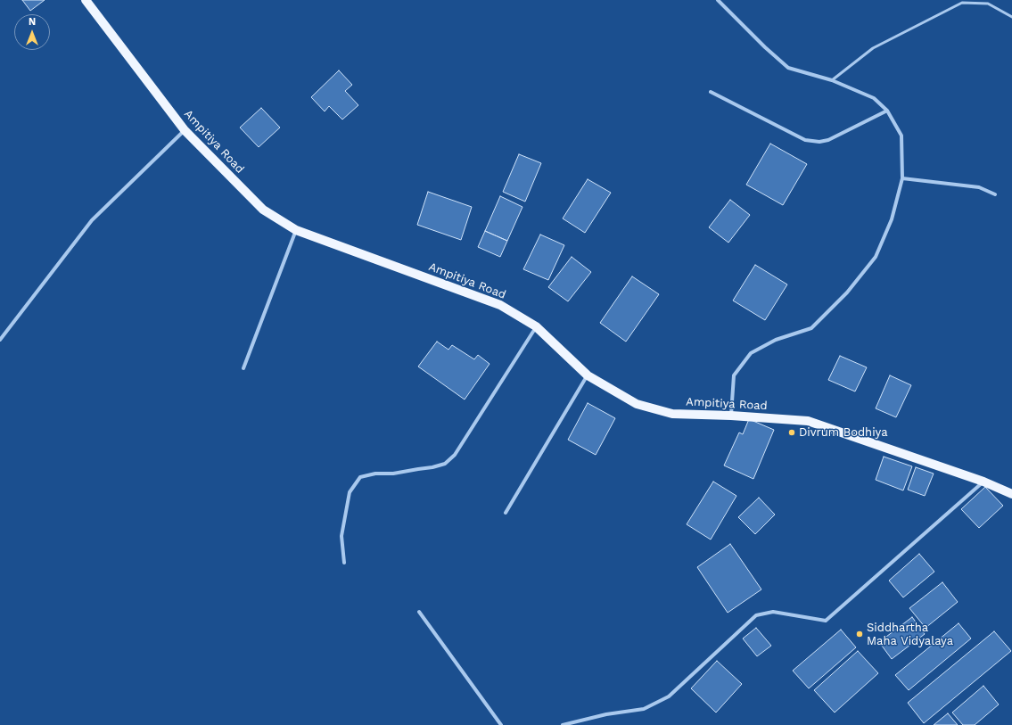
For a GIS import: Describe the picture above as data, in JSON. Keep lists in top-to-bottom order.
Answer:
{
  "streets": {
    "main road": ["Ampitiya Road"]
  },
  "places": ["Divrum Bodhiya", "Siddhartha Maha Vidyalaya"],
  "north": "top"
}
